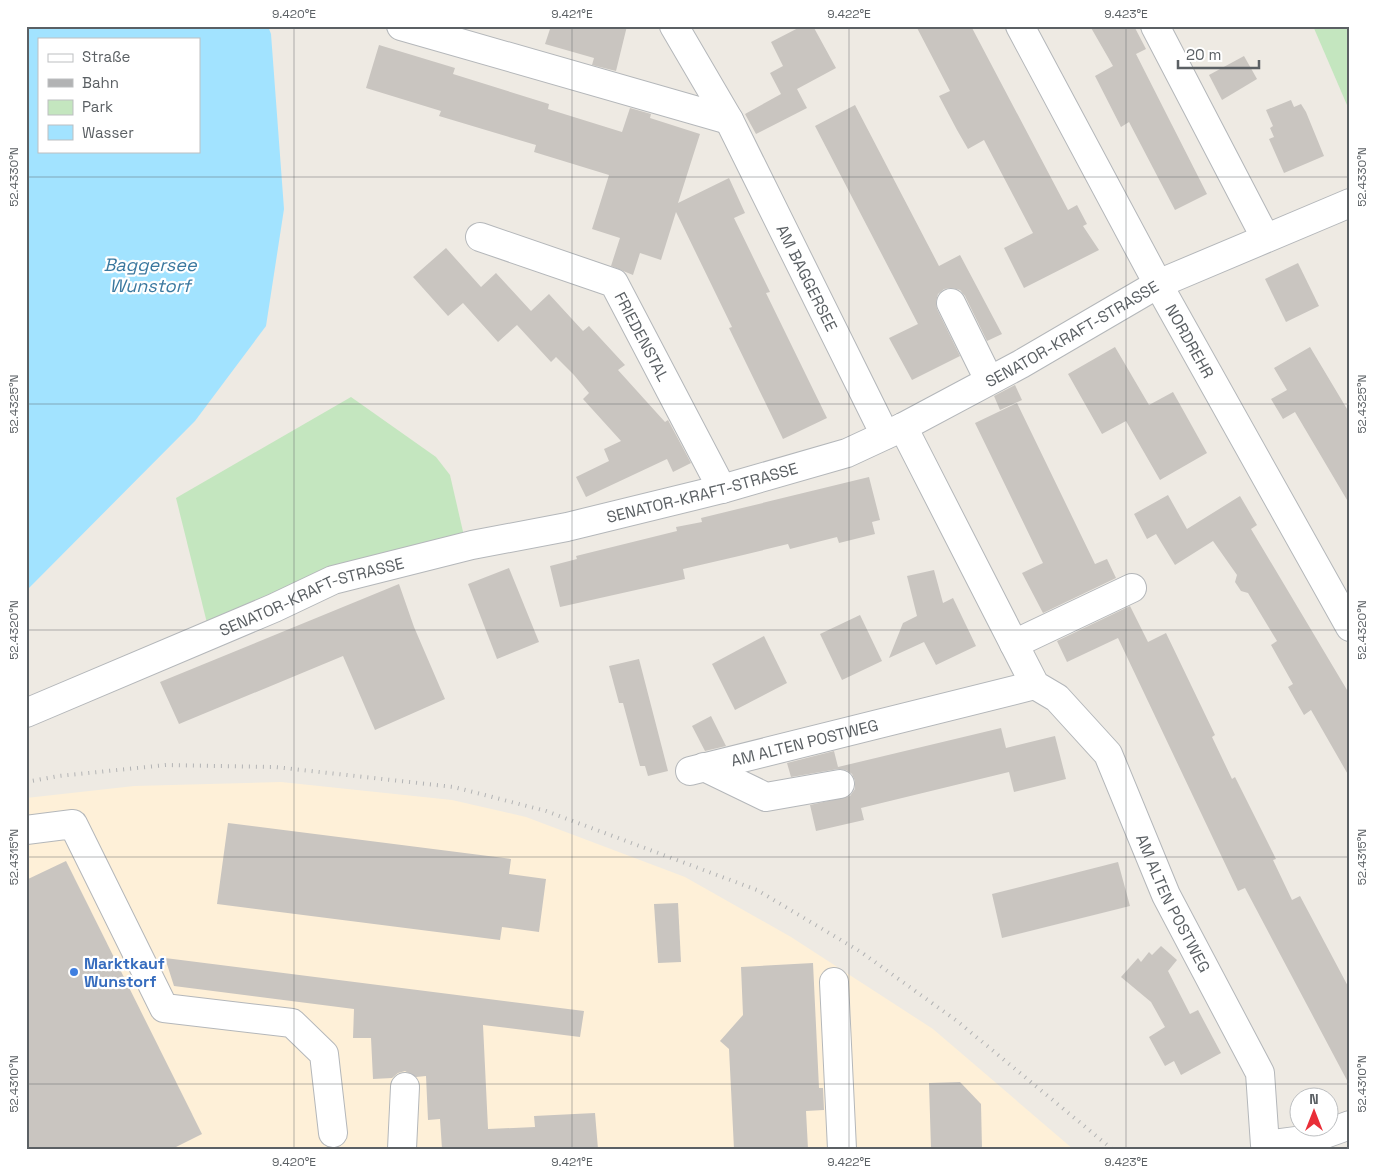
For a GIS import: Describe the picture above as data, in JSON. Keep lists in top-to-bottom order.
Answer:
{
  "streets": {
    "street": [
      "AM BAGGERSEE",
      "SENATOR-KRAFT-STRASSE",
      "FRIEDENSTAL",
      "NORDREHR",
      "AM ALTEN POSTWEG"
    ]
  },
  "crossings": [
    ["AM BAGGERSEE", "SENATOR-KRAFT-STRASSE"],
    ["SENATOR-KRAFT-STRASSE", "FRIEDENSTAL"],
    ["SENATOR-KRAFT-STRASSE", "NORDREHR"]
  ],
  "water": ["Baggersee Wunstorf"],
  "places": ["Marktkauf Wunstorf"],
  "legend": [
    "Straße",
    "Bahn",
    "Park",
    "Wasser"
  ],
  "scale_bar": "20 m",
  "north": "top",
  "coordinates": [
    "9.420°E",
    "9.421°E",
    "9.422°E",
    "9.423°E",
    "52.4330°N",
    "52.4325°N",
    "52.4320°N",
    "52.4315°N",
    "52.4310°N"
  ]
}
